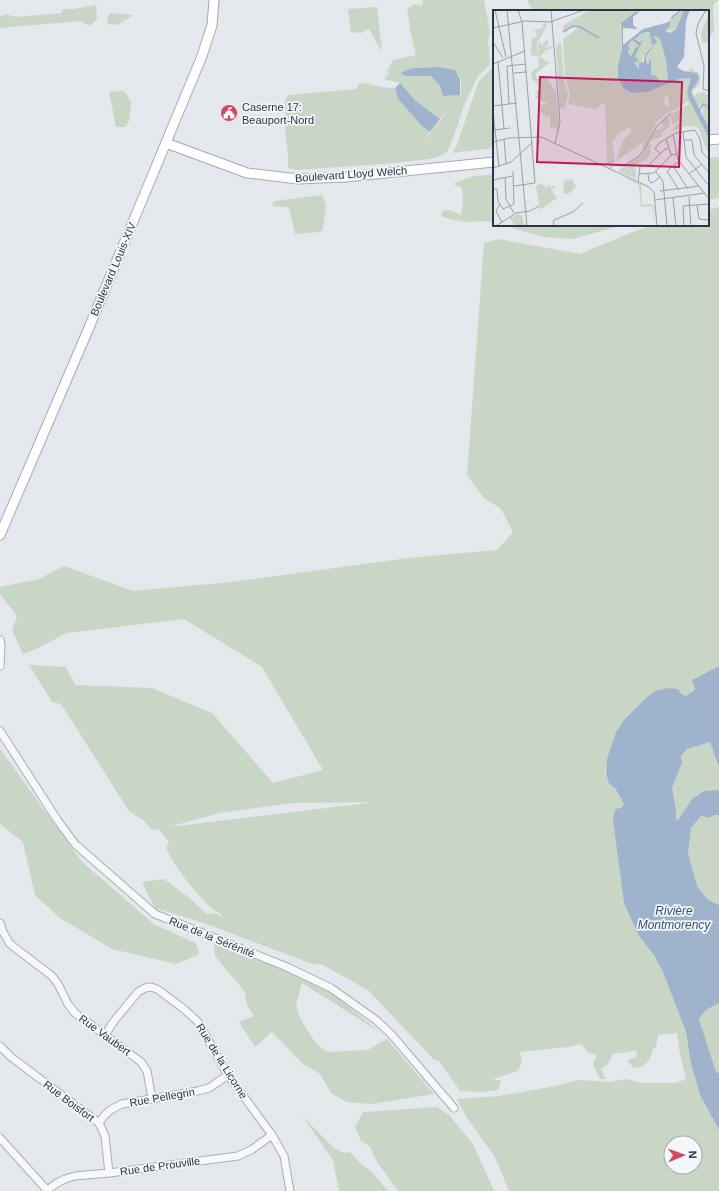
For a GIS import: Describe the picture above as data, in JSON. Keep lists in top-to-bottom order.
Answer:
{
  "streets": {
    "main road": ["Boulevard Lloyd Welch", "Boulevard Louis-XIV"],
    "street": [
      "Rue de la Sérénité",
      "Rue Vaubert",
      "Rue de la Licorne",
      "Rue Pellegrin",
      "Rue Boisfort",
      "Rue de Prouville"
    ]
  },
  "crossings": [
    ["Boulevard Lloyd Welch", "Boulevard Louis-XIV"],
    ["Rue Vaubert", "Rue de la Licorne"],
    ["Rue Vaubert", "Rue Pellegrin"],
    ["Rue de la Licorne", "Rue Pellegrin"],
    ["Rue de la Licorne", "Rue de Prouville"],
    ["Rue Pellegrin", "Rue Boisfort"],
    ["Rue Boisfort", "Rue de Prouville"]
  ],
  "water": ["Rivière Montmorency"],
  "places": {
    "public building": ["Caserne 17: Beauport-Nord"]
  },
  "north": "right"
}
